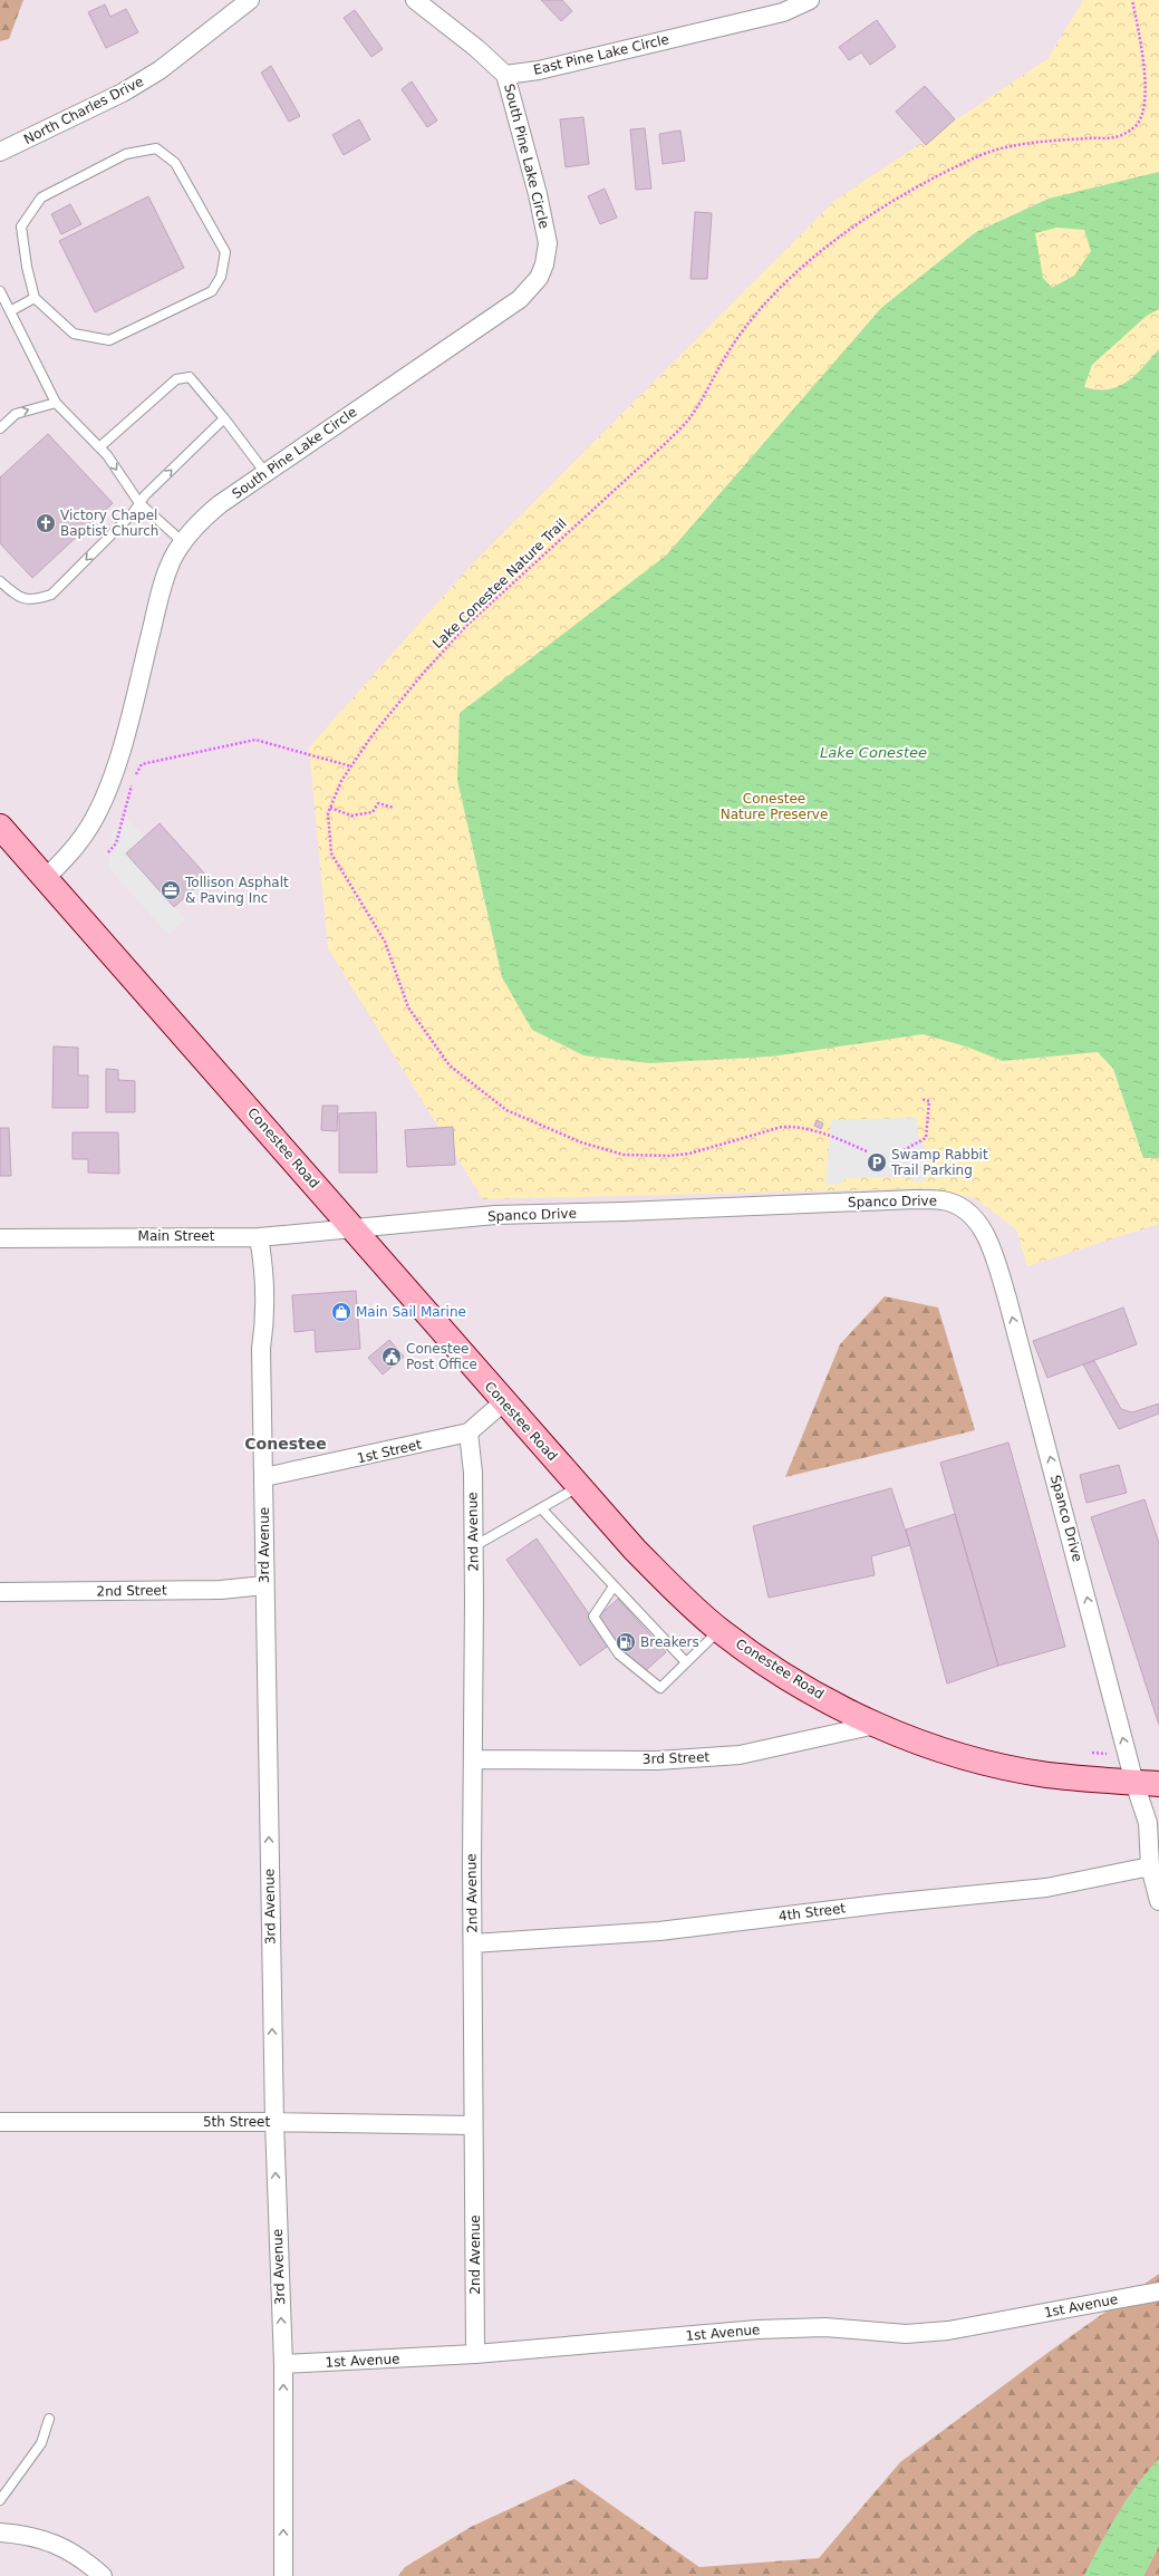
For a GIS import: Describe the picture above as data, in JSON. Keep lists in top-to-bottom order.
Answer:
{
  "streets": {
    "main road": ["Conestee Road"],
    "street": [
      "East Pine Lake Circle",
      "North Charles Drive",
      "South Pine Lake Circle",
      "Spanco Drive",
      "Main Street",
      "1st Street",
      "2nd Avenue",
      "3rd Avenue",
      "2nd Street",
      "3rd Street",
      "4th Street",
      "5th Street",
      "1st Avenue"
    ],
    "path": ["Lake Conestee Nature Trail"]
  },
  "crossings": [
    ["East Pine Lake Circle", "South Pine Lake Circle"],
    ["South Pine Lake Circle", "Conestee Road"],
    ["Conestee Road", "Spanco Drive"],
    ["Conestee Road", "Main Street"],
    ["Conestee Road", "1st Street"],
    ["Conestee Road", "3rd Street"],
    ["Spanco Drive", "Main Street"],
    ["Main Street", "3rd Avenue"],
    ["1st Street", "2nd Avenue"],
    ["1st Street", "3rd Avenue"],
    ["2nd Avenue", "3rd Street"],
    ["2nd Avenue", "4th Street"],
    ["2nd Avenue", "5th Street"],
    ["2nd Avenue", "1st Avenue"],
    ["3rd Avenue", "2nd Street"],
    ["3rd Avenue", "5th Street"],
    ["3rd Avenue", "1st Avenue"]
  ],
  "one_way": ["3rd Avenue"],
  "districts": ["Conestee"],
  "water": ["Lake Conestee"],
  "parks": ["Conestee Nature Preserve"],
  "places": {
    "church": ["Victory Chapel Baptist Church"],
    "office": ["Tollison Asphalt & Paving Inc"],
    "parking": ["Swamp Rabbit Trail Parking"],
    "shop": ["Main Sail Marine"],
    "public building": ["Conestee Post Office"],
    "fuel station": ["Breakers"]
  }
}
